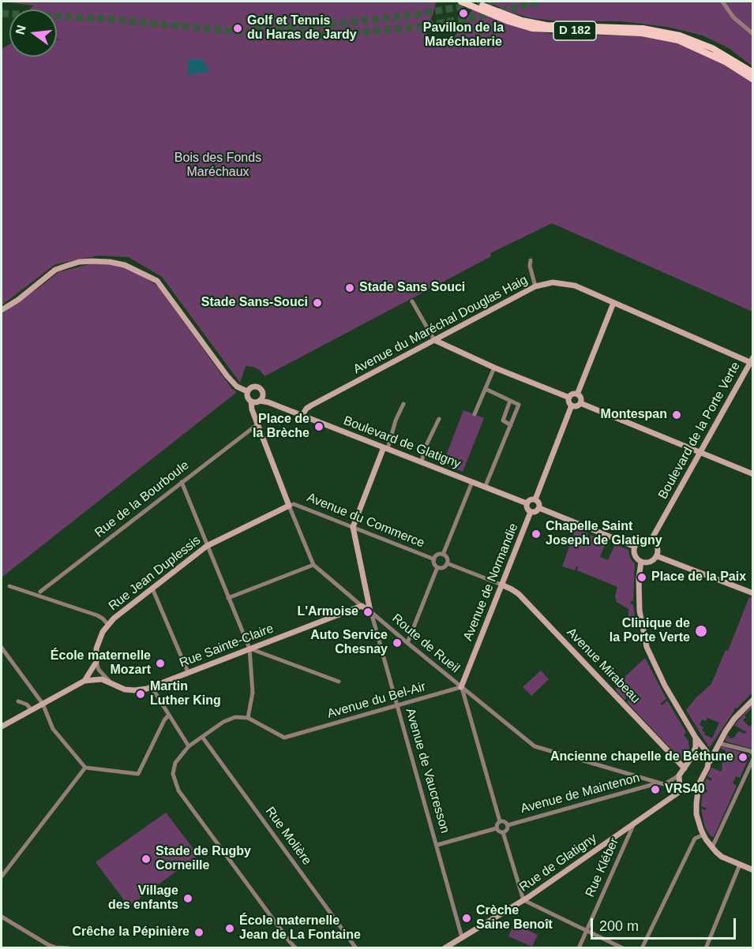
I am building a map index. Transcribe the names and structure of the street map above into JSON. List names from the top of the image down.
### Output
{
  "streets": {
    "main road": ["D 182"],
    "street": [
      "Avenue du Maréchal Douglas Haig",
      "Boulevard de la Porte Verte",
      "Boulevard de Glatigny",
      "Rue de la Bourboule",
      "Avenue du Commerce",
      "Rue Jean Duplessis",
      "Avenue de Normandie",
      "Route de Rueil",
      "Rue Sainte-Claire",
      "Avenue Mirabeau",
      "Avenue du Bel-Air",
      "Avenue de Vaucresson",
      "Avenue de Maintenon",
      "Rue Molière",
      "Rue de Glatigny",
      "Rue Kléber"
    ]
  },
  "crossings": [
    ["Avenue du Maréchal Douglas Haig", "Boulevard de la Porte Verte"],
    ["Avenue du Maréchal Douglas Haig", "Boulevard de Glatigny"],
    ["Boulevard de Glatigny", "Avenue de Normandie"],
    ["Boulevard de Glatigny", "Route de Rueil"],
    ["Rue de la Bourboule", "Route de Rueil"],
    ["Avenue du Commerce", "Rue Jean Duplessis"],
    ["Avenue du Commerce", "Route de Rueil"],
    ["Rue Jean Duplessis", "Route de Rueil"],
    ["Rue Jean Duplessis", "Rue Sainte-Claire"],
    ["Avenue de Normandie", "Route de Rueil"],
    ["Avenue de Normandie", "Avenue Mirabeau"],
    ["Avenue de Normandie", "Avenue du Bel-Air"],
    ["Route de Rueil", "Rue Sainte-Claire"],
    ["Route de Rueil", "Avenue du Bel-Air"],
    ["Route de Rueil", "Avenue de Vaucresson"],
    ["Route de Rueil", "Avenue de Maintenon"],
    ["Route de Rueil", "Rue de Glatigny"],
    ["Rue Sainte-Claire", "Avenue de Vaucresson"],
    ["Avenue du Bel-Air", "Avenue de Vaucresson"],
    ["Avenue de Vaucresson", "Rue de Glatigny"],
    ["Rue de Glatigny", "Rue Kléber"]
  ],
  "parks": ["Bois des Fonds Maréchaux"],
  "places": [
    "Pavillon de la Maréchalerie",
    "Golf et Tennis du Haras de Jardy",
    "Stade Sans Souci",
    "Stade Sans-Souci",
    "Montespan",
    "Place de la Brèche",
    "Chapelle Saint Joseph de Glatigny",
    "Place de la Paix",
    "L'Armoise",
    "Clinique de la Porte Verte",
    "Auto Service Chesnay",
    "École maternelle Mozart",
    "Martin Luther King",
    "Ancienne chapelle de Béthune",
    "VRS40",
    "Stade de Rugby Corneille",
    "Village des enfants",
    "Crèche Saine Benoît",
    "École maternelle Jean de La Fontaine",
    "Crêche la Pépinière"
  ],
  "scale_bar": "200 m",
  "north": "left"
}
